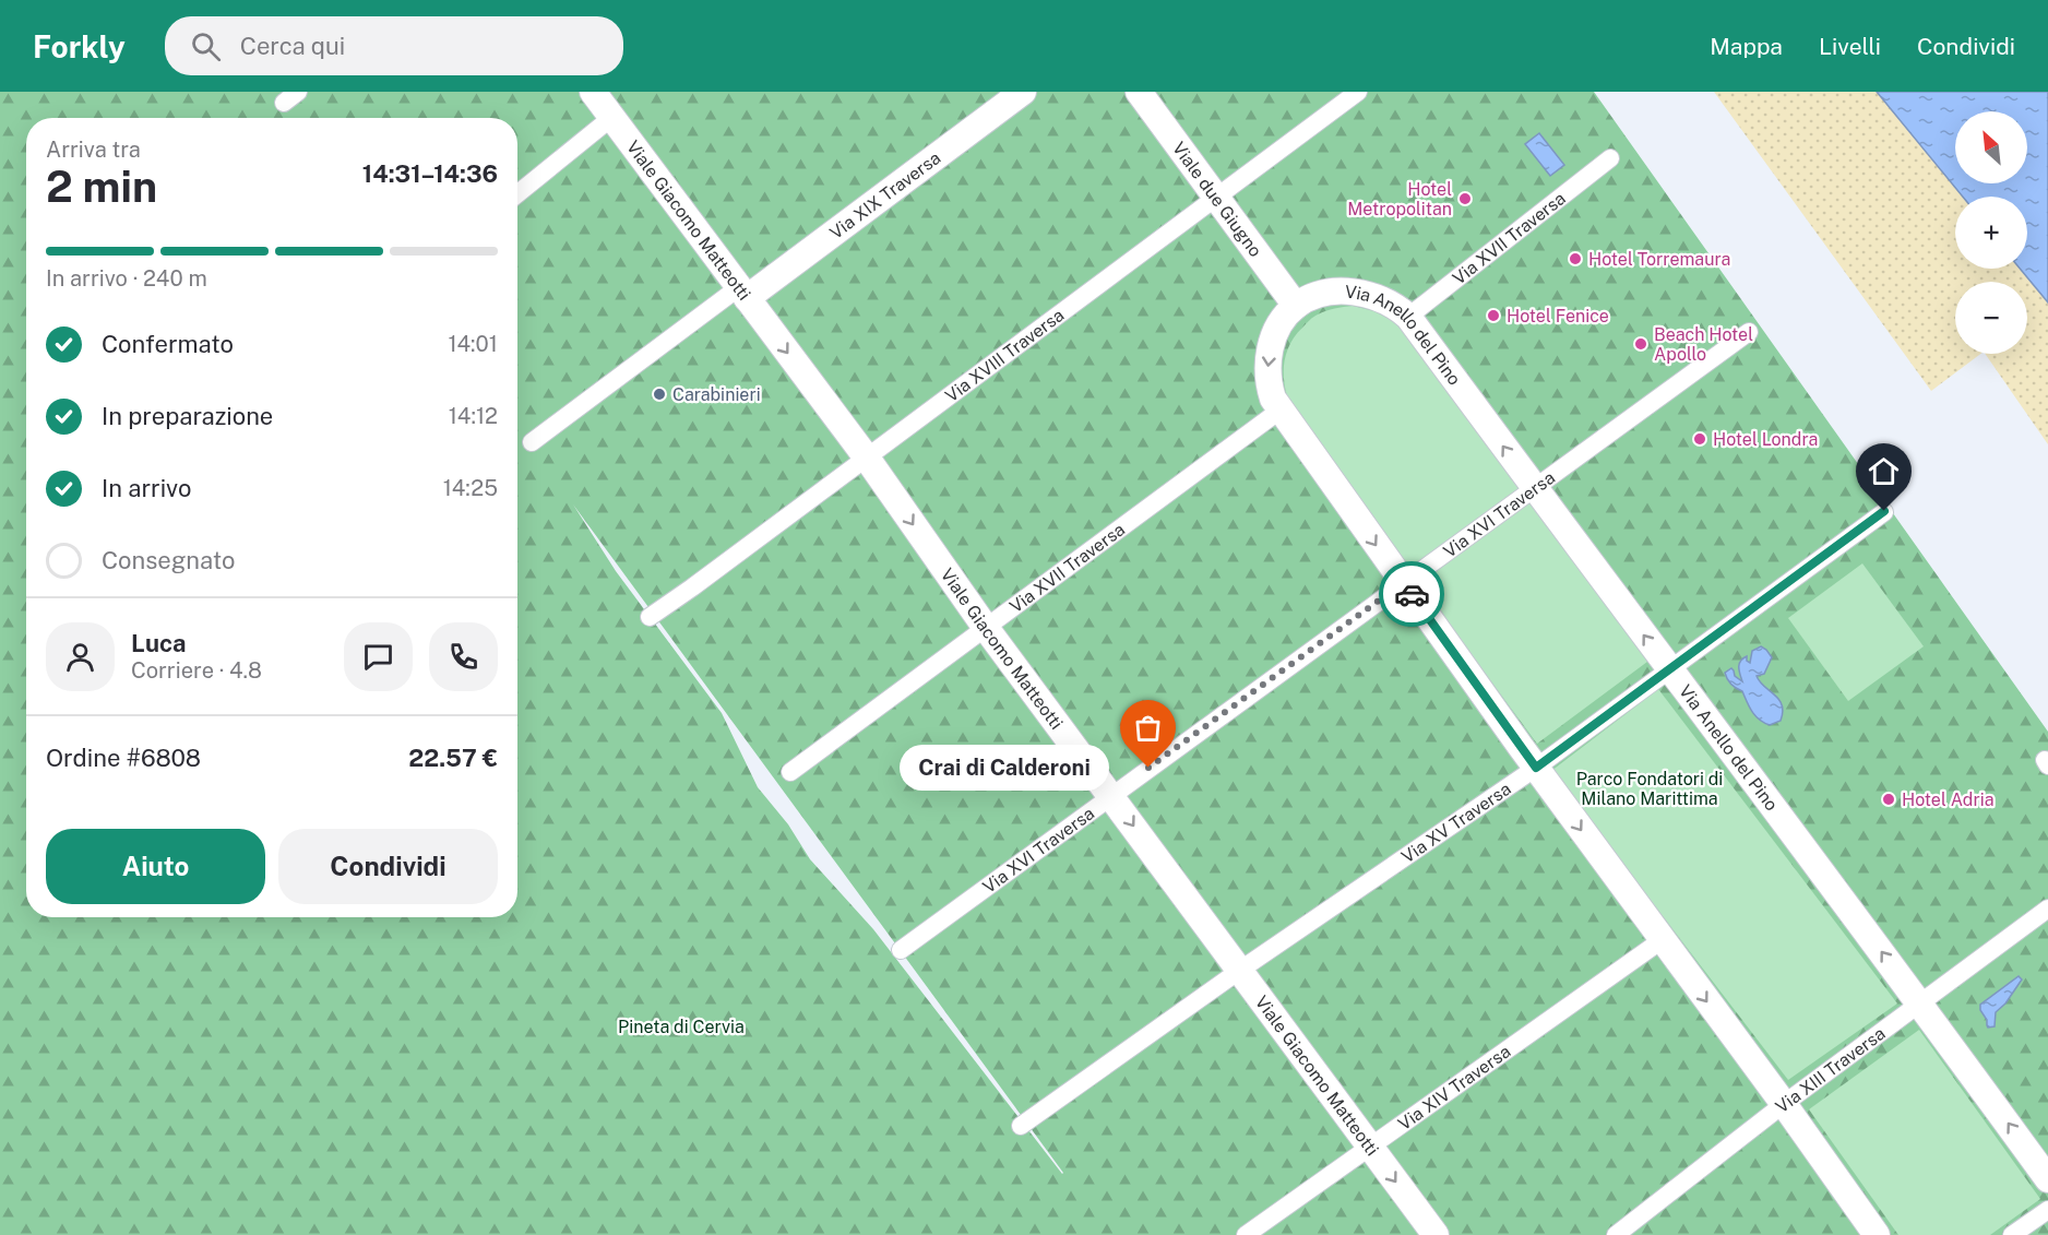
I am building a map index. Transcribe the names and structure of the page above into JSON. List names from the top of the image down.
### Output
{
  "streets": {
    "street": [
      "Via XIX Traversa",
      "Viale due Giugno",
      "Viale Giacomo Matteotti",
      "Via XVII Traversa",
      "Via Anello del Pino",
      "Via XVIII Traversa",
      "Via XVI Traversa",
      "Via XV Traversa",
      "Via XIII Traversa",
      "Via XIV Traversa"
    ]
  },
  "crossings": [
    ["Via XIX Traversa", "Viale Giacomo Matteotti"],
    ["Viale due Giugno", "Via Anello del Pino"],
    ["Viale due Giugno", "Via XVIII Traversa"],
    ["Viale Giacomo Matteotti", "Via XVII Traversa"],
    ["Viale Giacomo Matteotti", "Via XVIII Traversa"],
    ["Viale Giacomo Matteotti", "Via XVI Traversa"],
    ["Viale Giacomo Matteotti", "Via XV Traversa"],
    ["Viale Giacomo Matteotti", "Via XIV Traversa"],
    ["Via XVII Traversa", "Via Anello del Pino"],
    ["Via Anello del Pino", "Via XVI Traversa"],
    ["Via Anello del Pino", "Via XV Traversa"],
    ["Via Anello del Pino", "Via XIII Traversa"]
  ],
  "one_way": ["Viale Giacomo Matteotti"],
  "parks": ["Parco Fondatori di Milano Marittima", "Pineta di Cervia"],
  "places": [
    "Hotel Metropolitan",
    "Hotel Torremaura",
    "Hotel Fenice",
    "Beach Hotel Apollo",
    "Carabinieri",
    "Hotel Londra",
    "Crai di Calderoni",
    "Hotel Adria"
  ],
  "north": "top left",
  "page": {
    "header": "Forkly",
    "search": "Cerca qui",
    "nav": ["Mappa", "Livelli", "Condividi"],
    "map_buttons": ["+", "−"],
    "heading": ["2 min", "Arriva tra", "14:31–14:36"],
    "panel": [
      "Luca",
      "Corriere · 4.8",
      "Ordine #6808",
      "22.57 €"
    ],
    "bar": "In arrivo · 240 m",
    "list": [
      ["Confermato", "14:01"],
      ["In preparazione", "14:12"],
      ["In arrivo", "14:25"],
      "Consegnato"
    ],
    "bubble": "Crai di Calderoni",
    "buttons": ["Aiuto", "Condividi"]
  }
}
